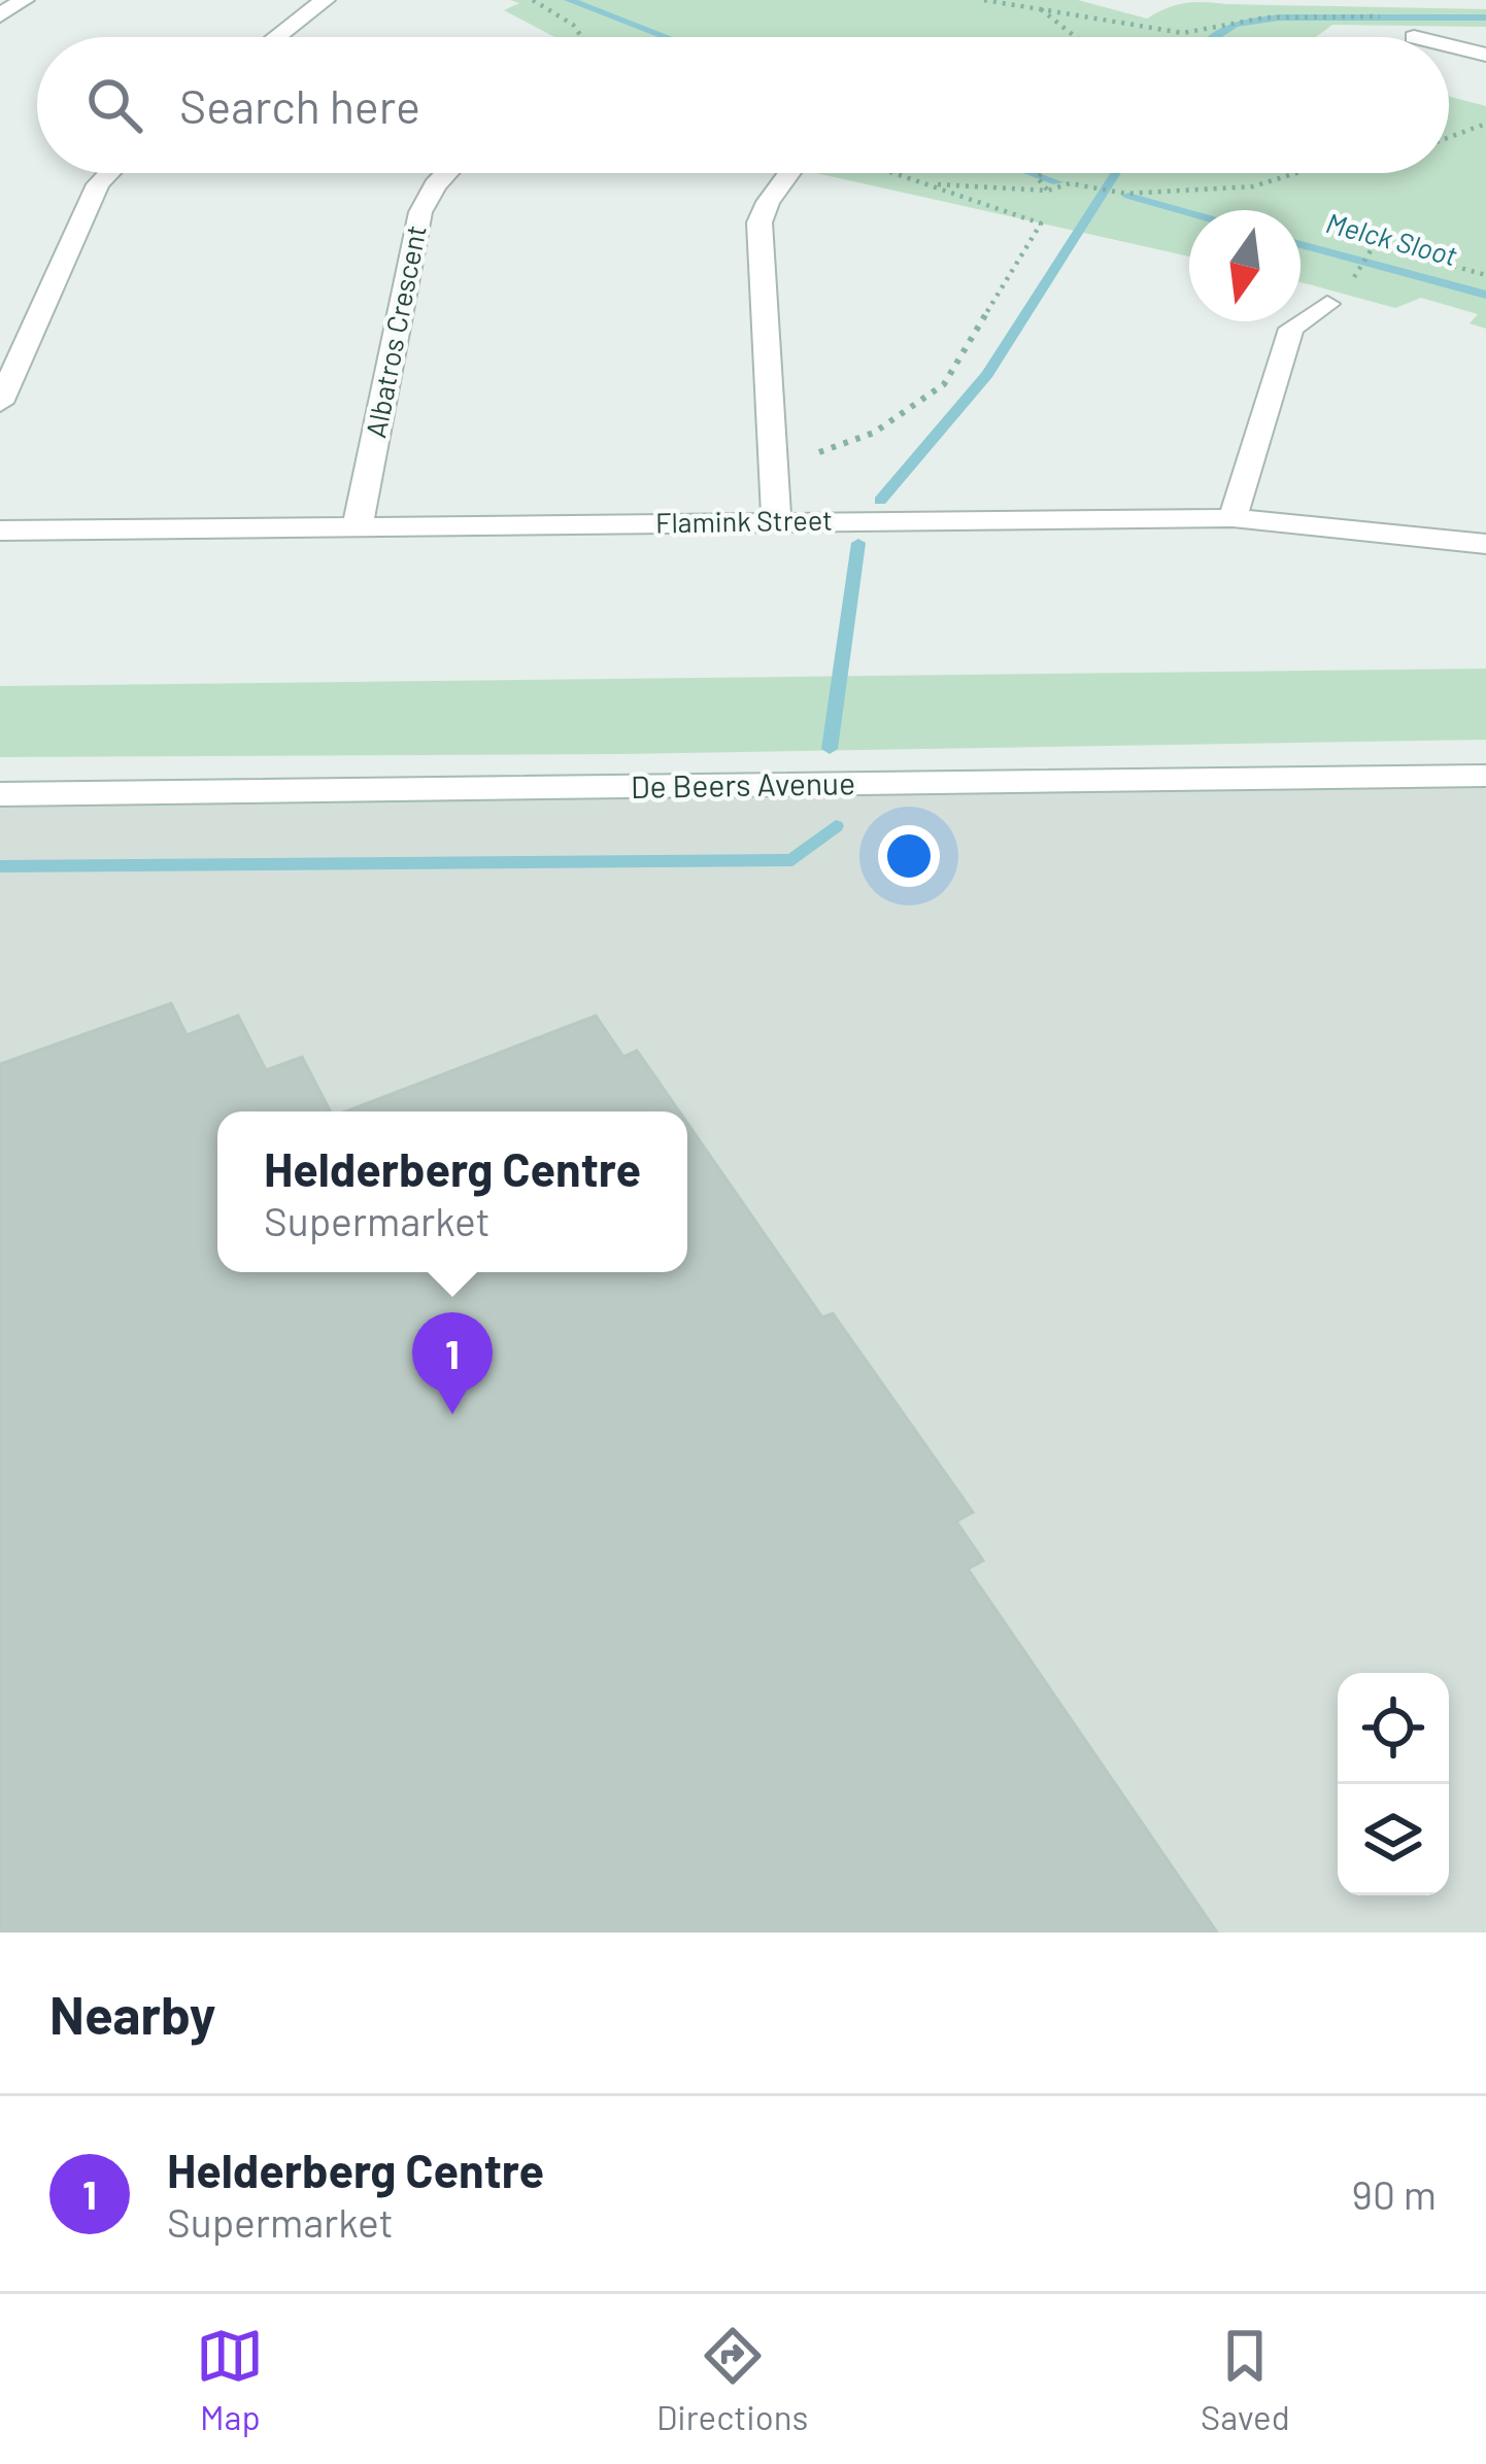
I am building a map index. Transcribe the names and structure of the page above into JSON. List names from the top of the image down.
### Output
{
  "streets": {
    "street": ["Albatros Crescent", "Flamink Street", "De Beers Avenue"]
  },
  "crossings": [
    ["Albatros Crescent", "Flamink Street"]
  ],
  "water": ["Melck Sloot"],
  "north": "bottom",
  "page": {
    "search": "Search here",
    "popup": ["Helderberg Centre", "Supermarket"],
    "pins": "1",
    "heading": "Nearby",
    "list": [
      {
        "mark": "1",
        "name": "Helderberg Centre",
        "note": "Supermarket",
        "value": "90 m"
      }
    ],
    "nav": ["Map", "Directions", "Saved"]
  }
}
